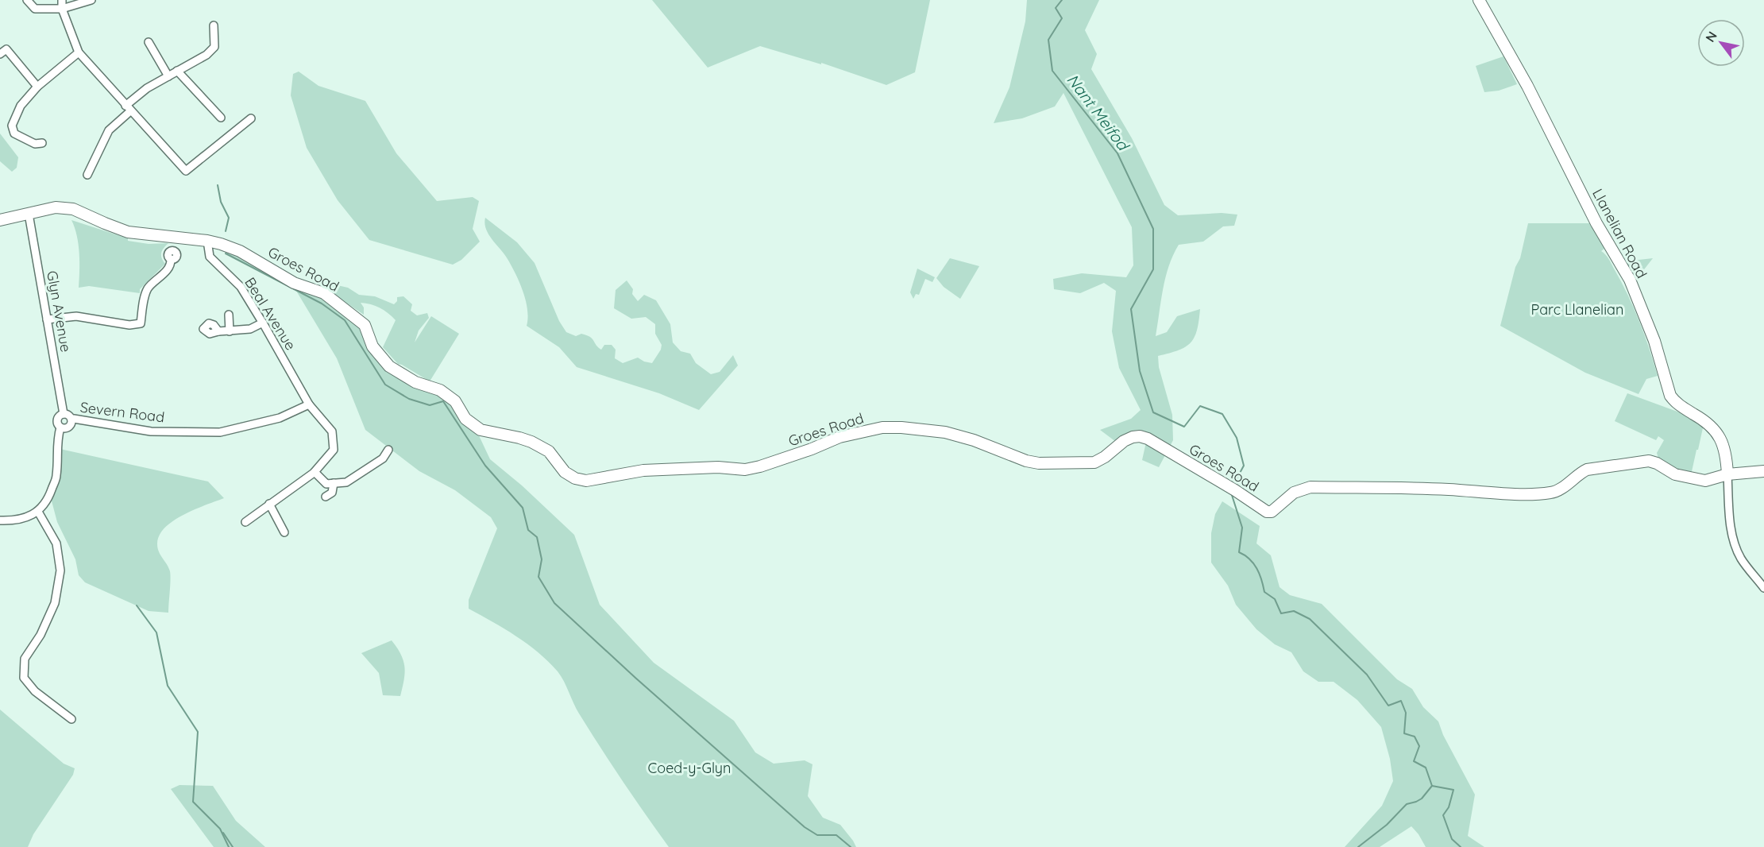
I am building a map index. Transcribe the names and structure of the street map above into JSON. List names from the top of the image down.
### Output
{
  "streets": {
    "street": [
      "Llanelian Road",
      "Groes Road",
      "Glyn Avenue",
      "Beal Avenue",
      "Severn Road"
    ]
  },
  "crossings": [
    ["Llanelian Road", "Groes Road"],
    ["Groes Road", "Glyn Avenue"],
    ["Groes Road", "Beal Avenue"],
    ["Glyn Avenue", "Severn Road"],
    ["Beal Avenue", "Severn Road"]
  ],
  "water": ["Nant Meifod"],
  "parks": ["Parc Llanelian", "Coed-y-Glyn"],
  "north": "top left"
}
